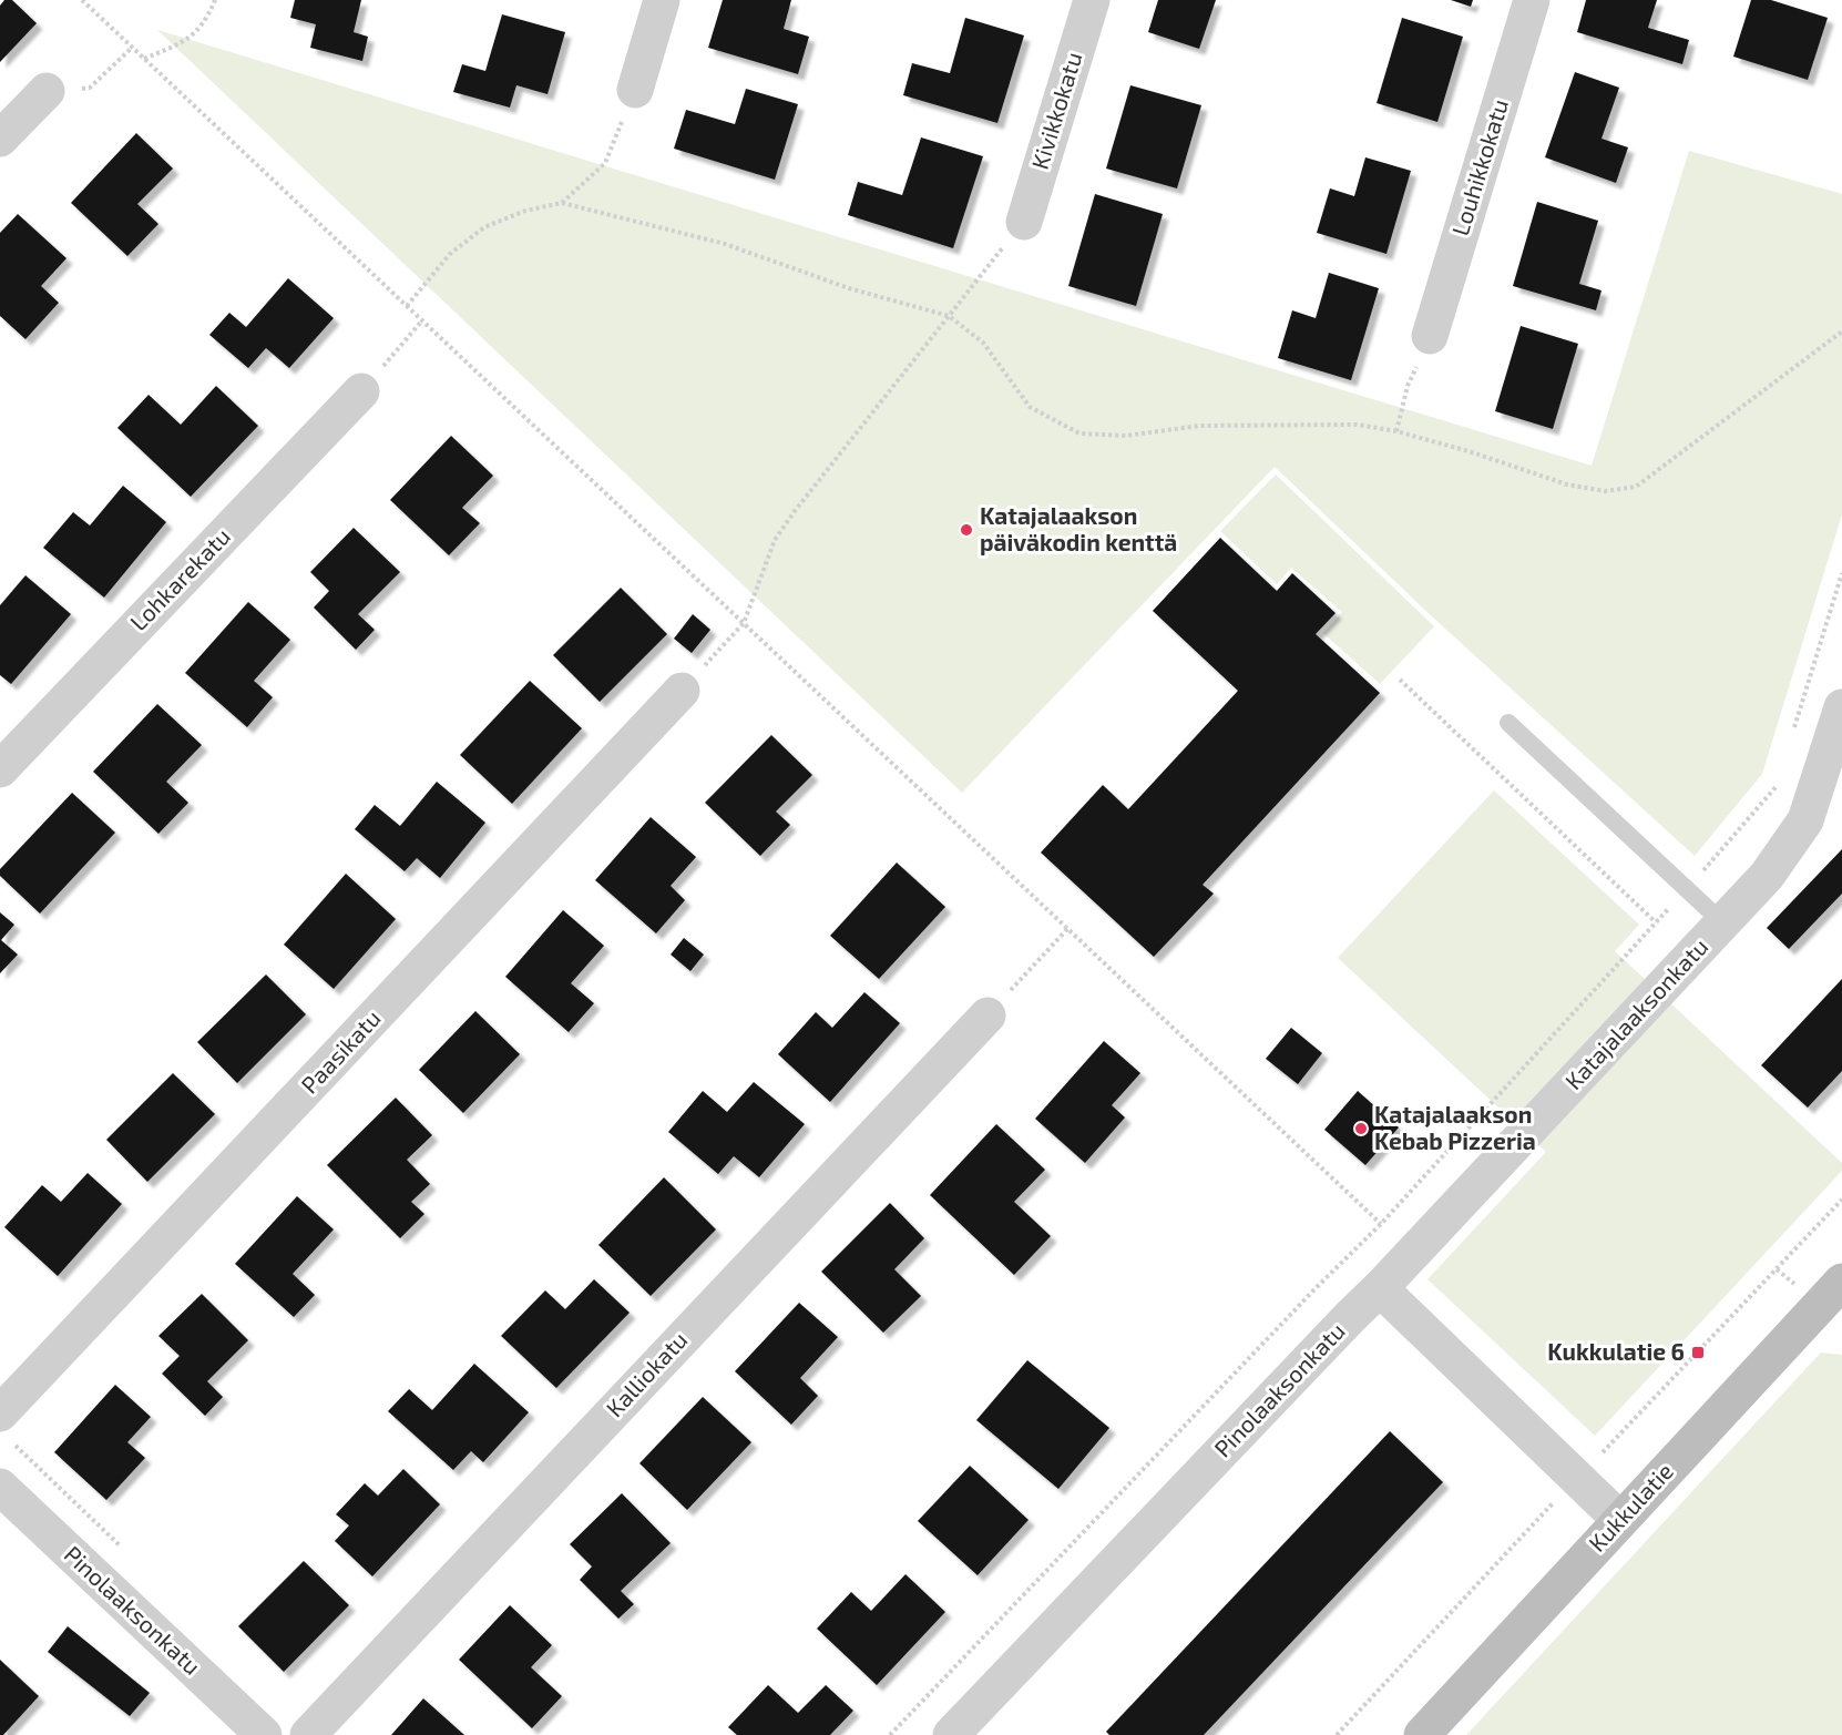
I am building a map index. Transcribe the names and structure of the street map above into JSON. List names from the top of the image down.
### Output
{
  "streets": {
    "street": [
      "Kivikkokatu",
      "Louhikkokatu",
      "Lohkarekatu",
      "Katajalaaksonkatu",
      "Paasikatu",
      "Kalliokatu",
      "Pinolaaksonkatu",
      "Kukkulatie"
    ]
  },
  "crossings": [
    ["Katajalaaksonkatu", "Pinolaaksonkatu"]
  ],
  "places": {
    "other": ["Katajalaakson päiväkodin kenttä", "Katajalaakson Kebab Pizzeria"],
    "transit": ["Kukkulatie 6"]
  }
}
